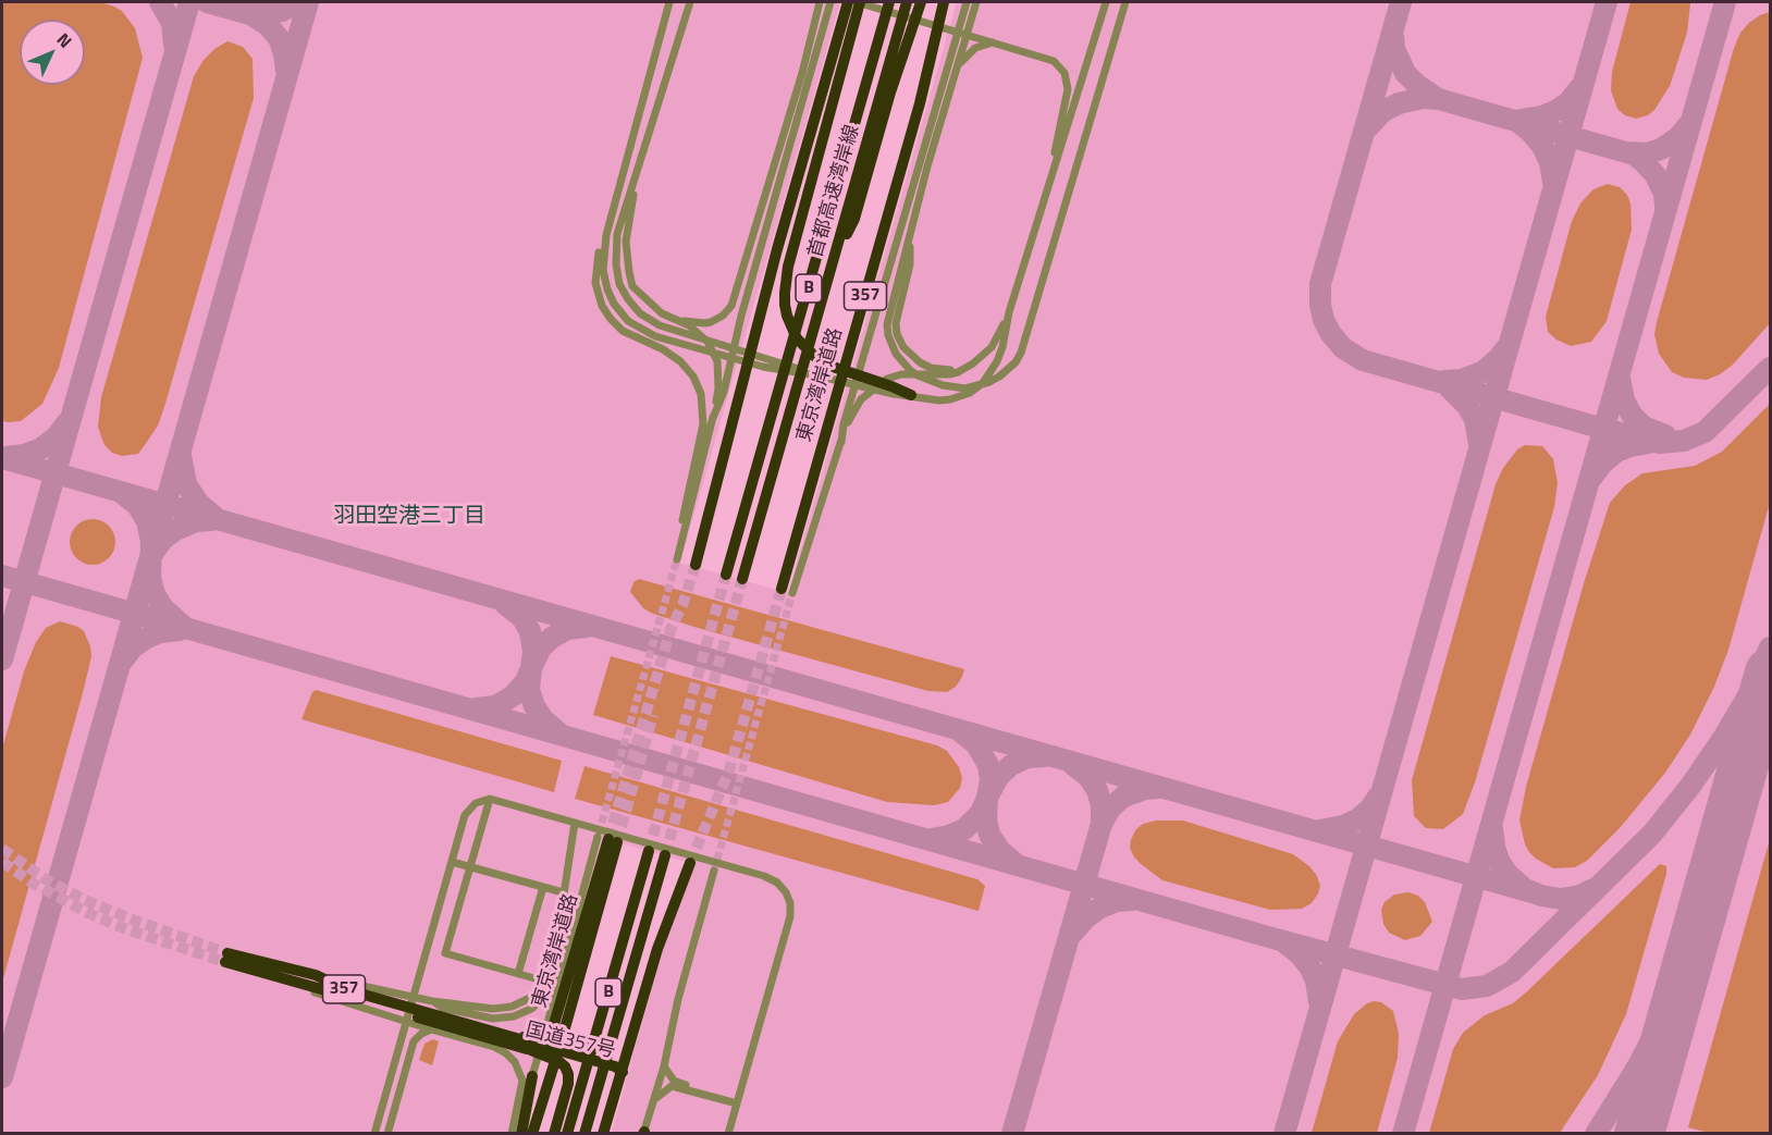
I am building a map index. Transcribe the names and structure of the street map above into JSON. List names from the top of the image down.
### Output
{
  "streets": {
    "highway": [
      "首都高速湾岸線",
      "B",
      "357",
      "東京湾岸道路",
      "国道357号"
    ]
  },
  "crossings": [
    ["東京湾岸道路", "国道357号"]
  ],
  "districts": ["羽田空港三丁目"],
  "north": "top right"
}
